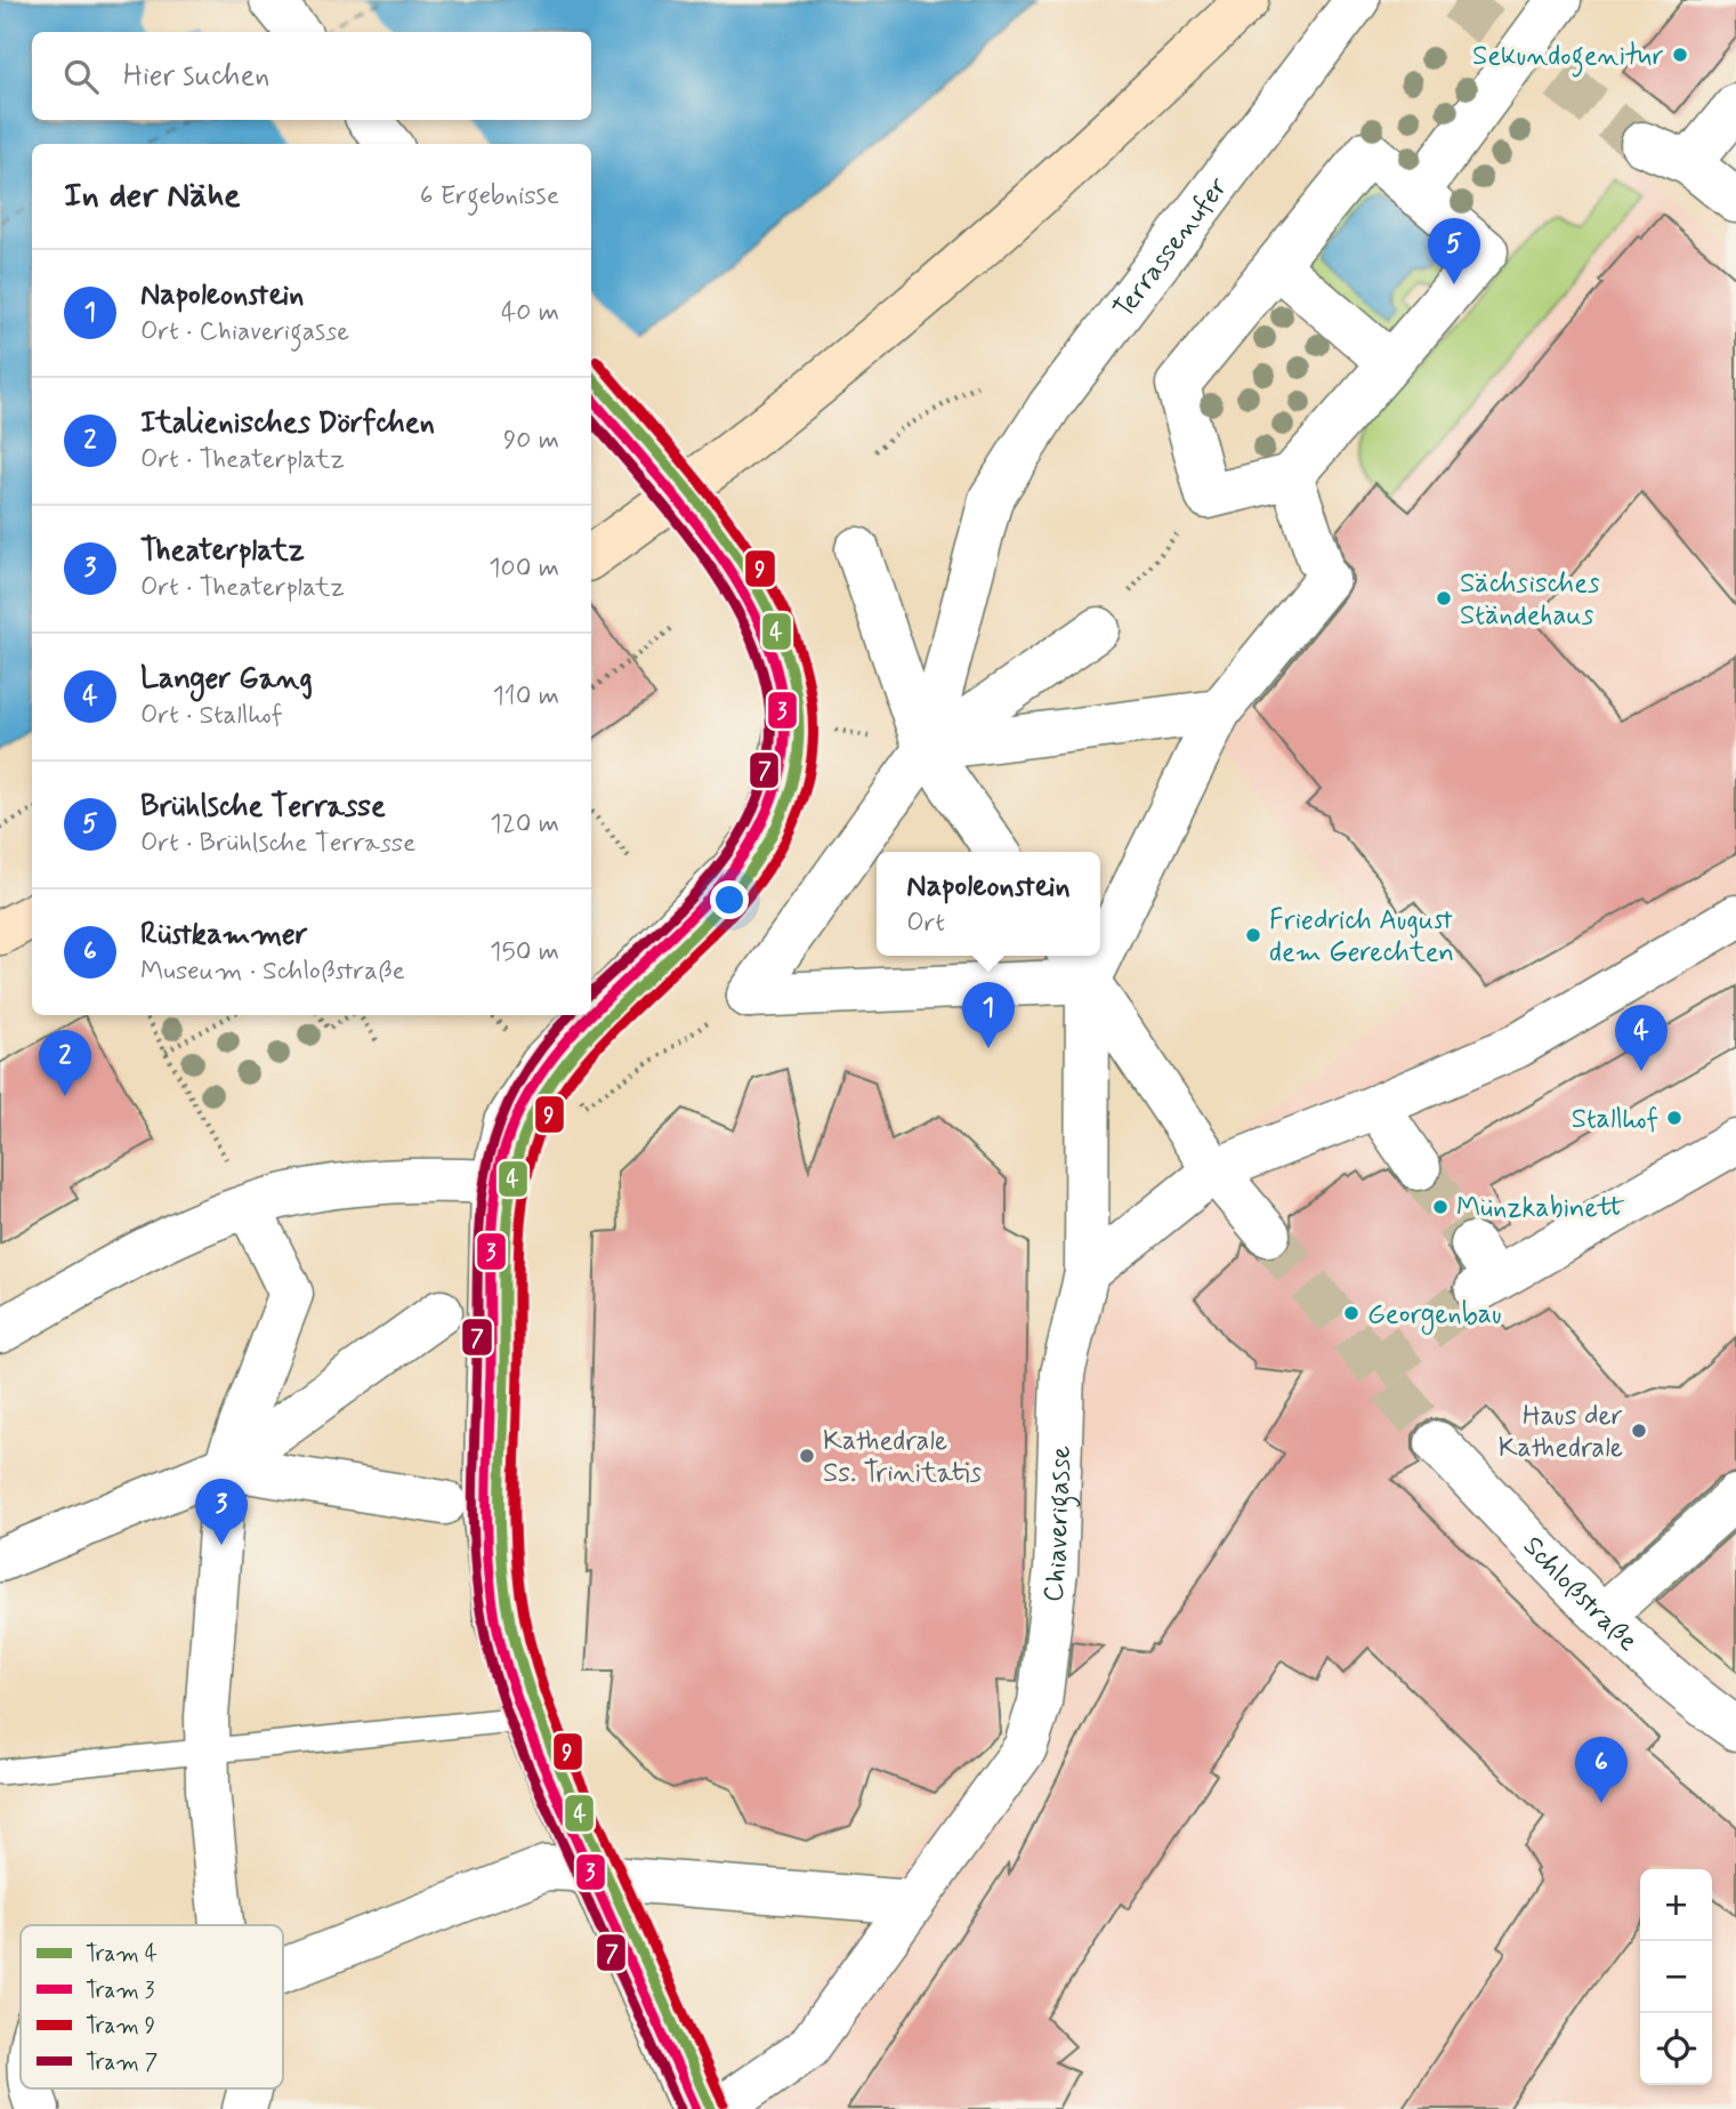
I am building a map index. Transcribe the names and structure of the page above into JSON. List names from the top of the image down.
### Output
{
  "streets": {
    "street": ["Terrassenufer", "Chiaverigasse", "Schloßstraße"]
  },
  "places": [
    "Sekundogenitur",
    "Sächsisches Ständehaus",
    "Friedrich August dem Gerechten",
    "Stallhof",
    "Münzkabinett",
    "Georgenbau",
    "Haus der Kathedrale",
    "Kathedrale Ss. Trinitatis"
  ],
  "lines": [
    "tram line 9",
    "tram line 4",
    "tram line 3",
    "tram line 7"
  ],
  "legend": [
    "Tram 4",
    "Tram 3",
    "Tram 9",
    "Tram 7"
  ],
  "page": {
    "search": "Hier suchen",
    "heading": ["In der Nähe", "6 Ergebnisse"],
    "pins": [
      "5",
      "1",
      "4",
      "2",
      "3",
      "6"
    ],
    "list": [
      {
        "mark": "1",
        "name": "Napoleonstein",
        "note": "Ort · Chiaverigasse",
        "value": "40 m"
      },
      {
        "mark": "2",
        "name": "Italienisches Dörfchen",
        "note": "Ort · Theaterplatz",
        "value": "90 m"
      },
      {
        "mark": "3",
        "name": "Theaterplatz",
        "note": "Ort · Theaterplatz",
        "value": "100 m"
      },
      {
        "mark": "4",
        "name": "Langer Gang",
        "note": "Ort · Stallhof",
        "value": "110 m"
      },
      {
        "mark": "5",
        "name": "Brühlsche Terrasse",
        "note": "Ort · Brühlsche Terrasse",
        "value": "120 m"
      },
      {
        "mark": "6",
        "name": "Rüstkammer",
        "note": "Museum · Schloßstraße",
        "value": "150 m"
      }
    ],
    "popup": ["Napoleonstein", "Ort"],
    "map_buttons": ["+", "−"]
  }
}
